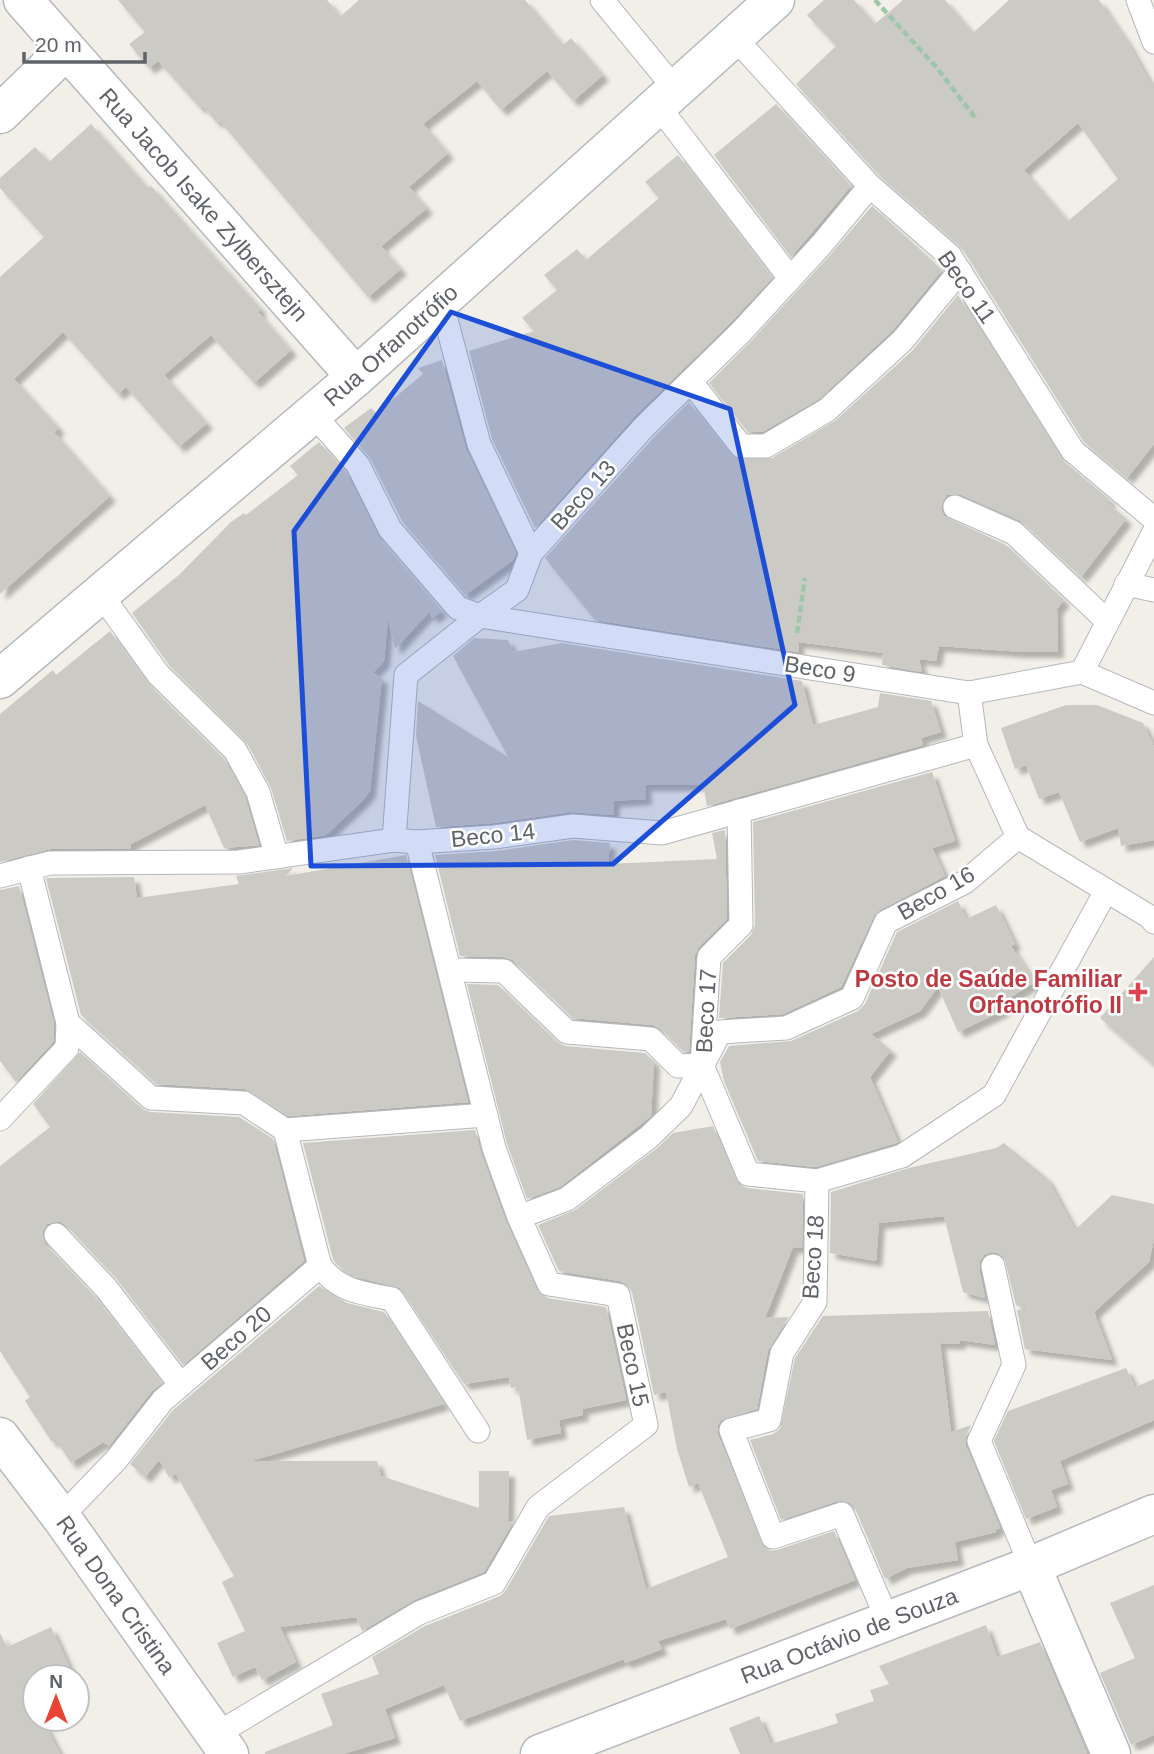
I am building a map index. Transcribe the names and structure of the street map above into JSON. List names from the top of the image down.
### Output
{
  "streets": {
    "street": [
      "Rua Jacob Isake Zylbersztejn",
      "Rua Orfanotrófio",
      "Rua Dona Cristina",
      "Rua Octávio de Souza"
    ],
    "lane": [
      "Beco 11",
      "Beco 13",
      "Beco 9",
      "Beco 14",
      "Beco 16",
      "Beco 17",
      "Beco 18",
      "Beco 20",
      "Beco 15"
    ]
  },
  "crossings": [
    ["Rua Jacob Isake Zylbersztejn", "Rua Orfanotrófio"],
    ["Beco 11", "Rua Orfanotrófio"],
    ["Beco 11", "Beco 13"],
    ["Beco 13", "Beco 9"],
    ["Beco 13", "Beco 14"],
    ["Beco 14", "Beco 17"],
    ["Beco 14", "Beco 15"],
    ["Beco 16", "Beco 17"],
    ["Beco 16", "Beco 18"],
    ["Beco 17", "Beco 18"],
    ["Beco 17", "Beco 15"],
    ["Beco 18", "Rua Octávio de Souza"],
    ["Beco 20", "Rua Dona Cristina"],
    ["Beco 15", "Rua Dona Cristina"]
  ],
  "places": {
    "health": ["Posto de Saúde Familiar Orfanotrófio II"]
  },
  "scale_bar": "20 m",
  "north": "top"
}
